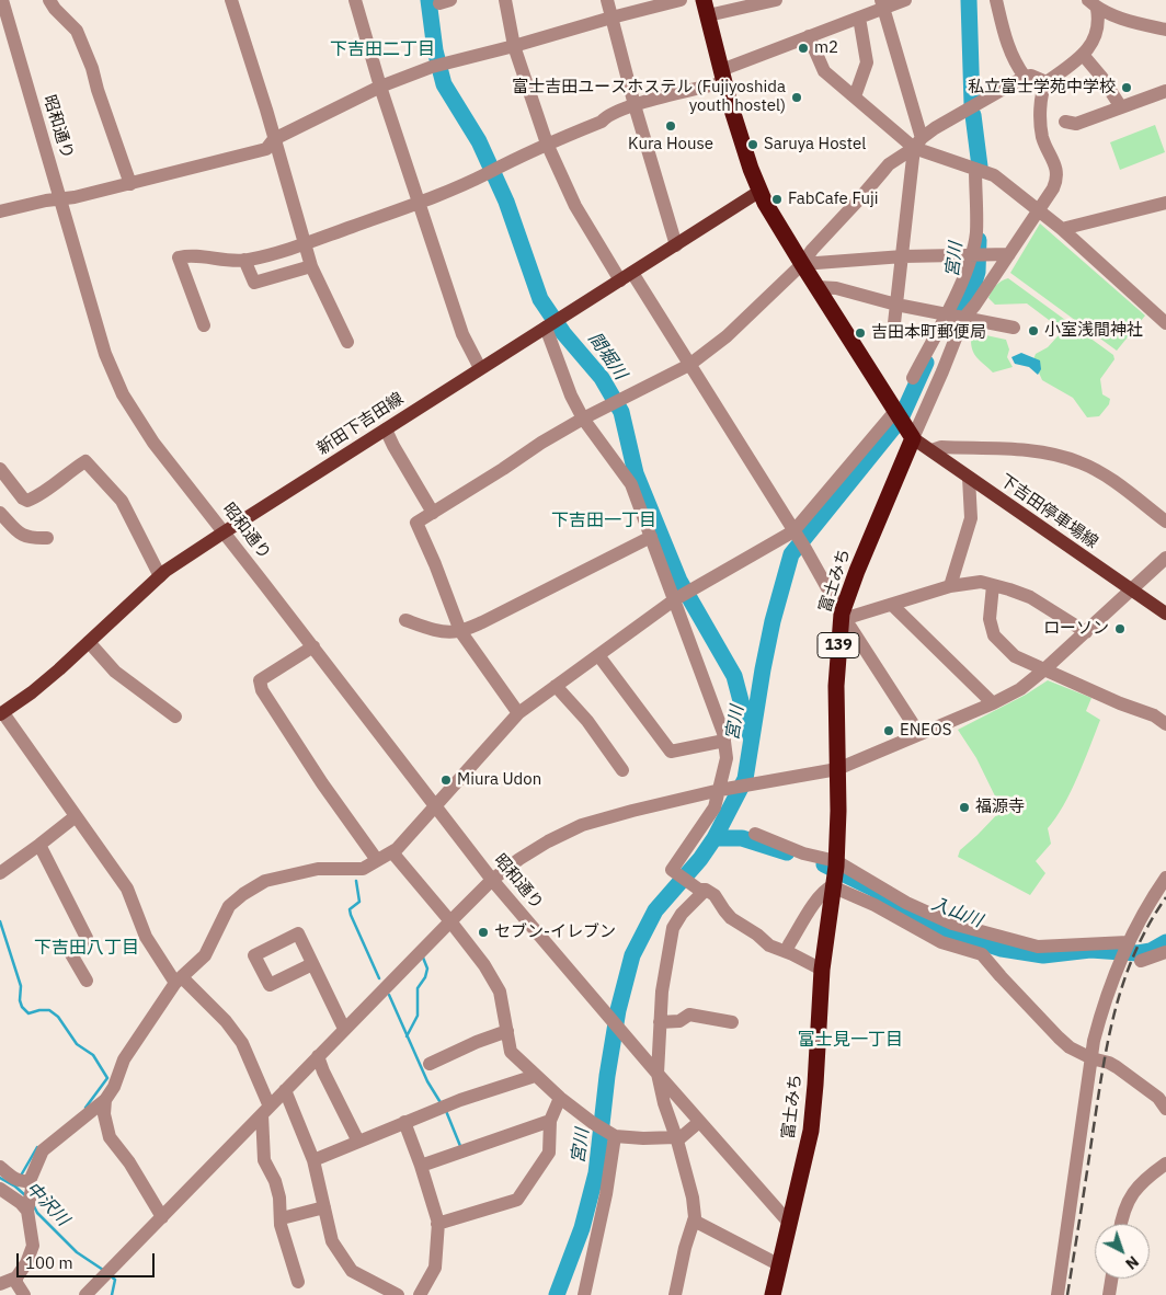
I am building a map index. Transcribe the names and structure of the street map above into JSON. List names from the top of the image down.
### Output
{
  "streets": {
    "highway": ["富士みち", "139"],
    "main road": ["新田下吉田線", "下吉田停車場線"],
    "street": ["昭和通り"]
  },
  "crossings": [
    ["昭和通り", "新田下吉田線"],
    ["下吉田停車場線", "富士みち"]
  ],
  "districts": [
    "下吉田二丁目",
    "下吉田一丁目",
    "下吉田八丁目",
    "富士見一丁目"
  ],
  "water": [
    "宮川",
    "間堀川",
    "入山川",
    "中沢川"
  ],
  "places": [
    "m2",
    "私立富士学苑中学校",
    "富士吉田ユースホステル (Fujiyoshida youth hostel)",
    "Kura House",
    "Saruya Hostel",
    "FabCafe Fuji",
    "小室浅間神社",
    "吉田本町郵便局",
    "ローソン",
    "ENEOS",
    "Miura Udon",
    "福源寺",
    "セブン-イレブン"
  ],
  "scale_bar": "100 m",
  "north": "bottom right"
}
